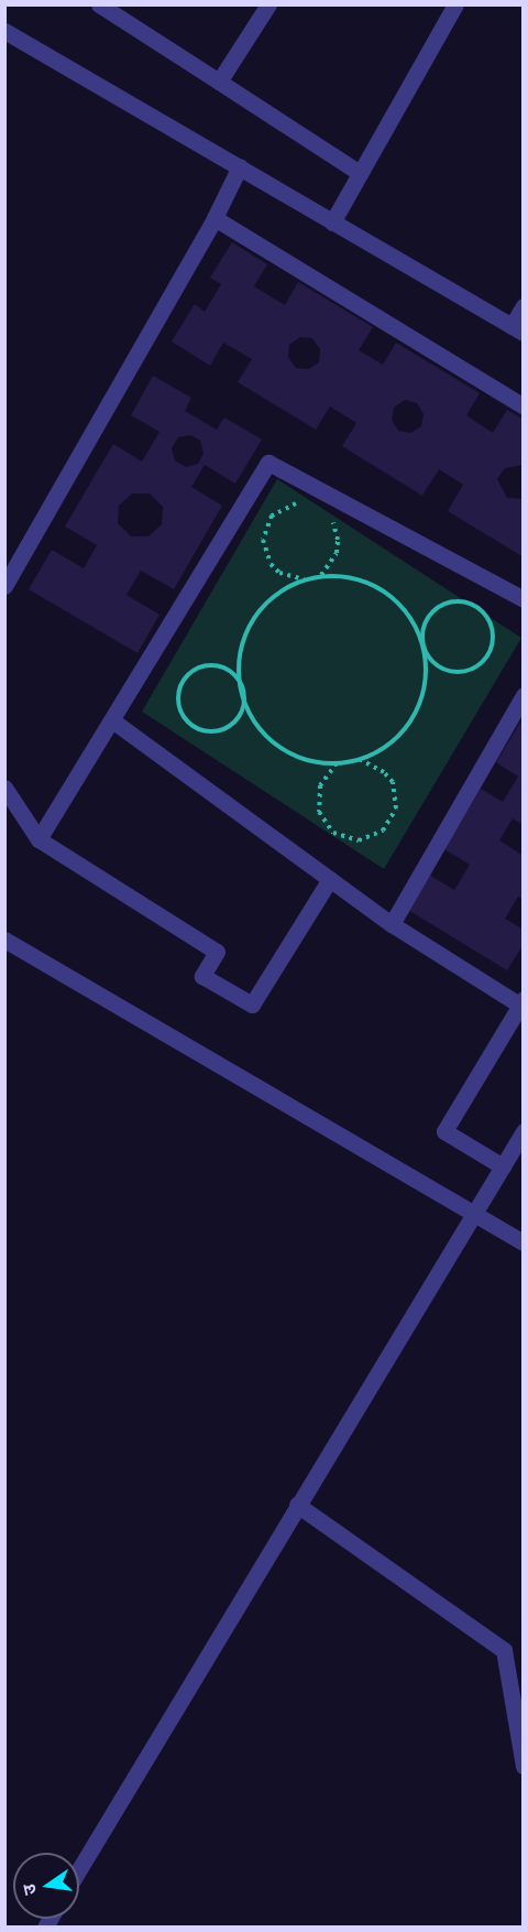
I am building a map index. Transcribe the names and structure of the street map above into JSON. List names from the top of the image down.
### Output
{
  "north": "left"
}
